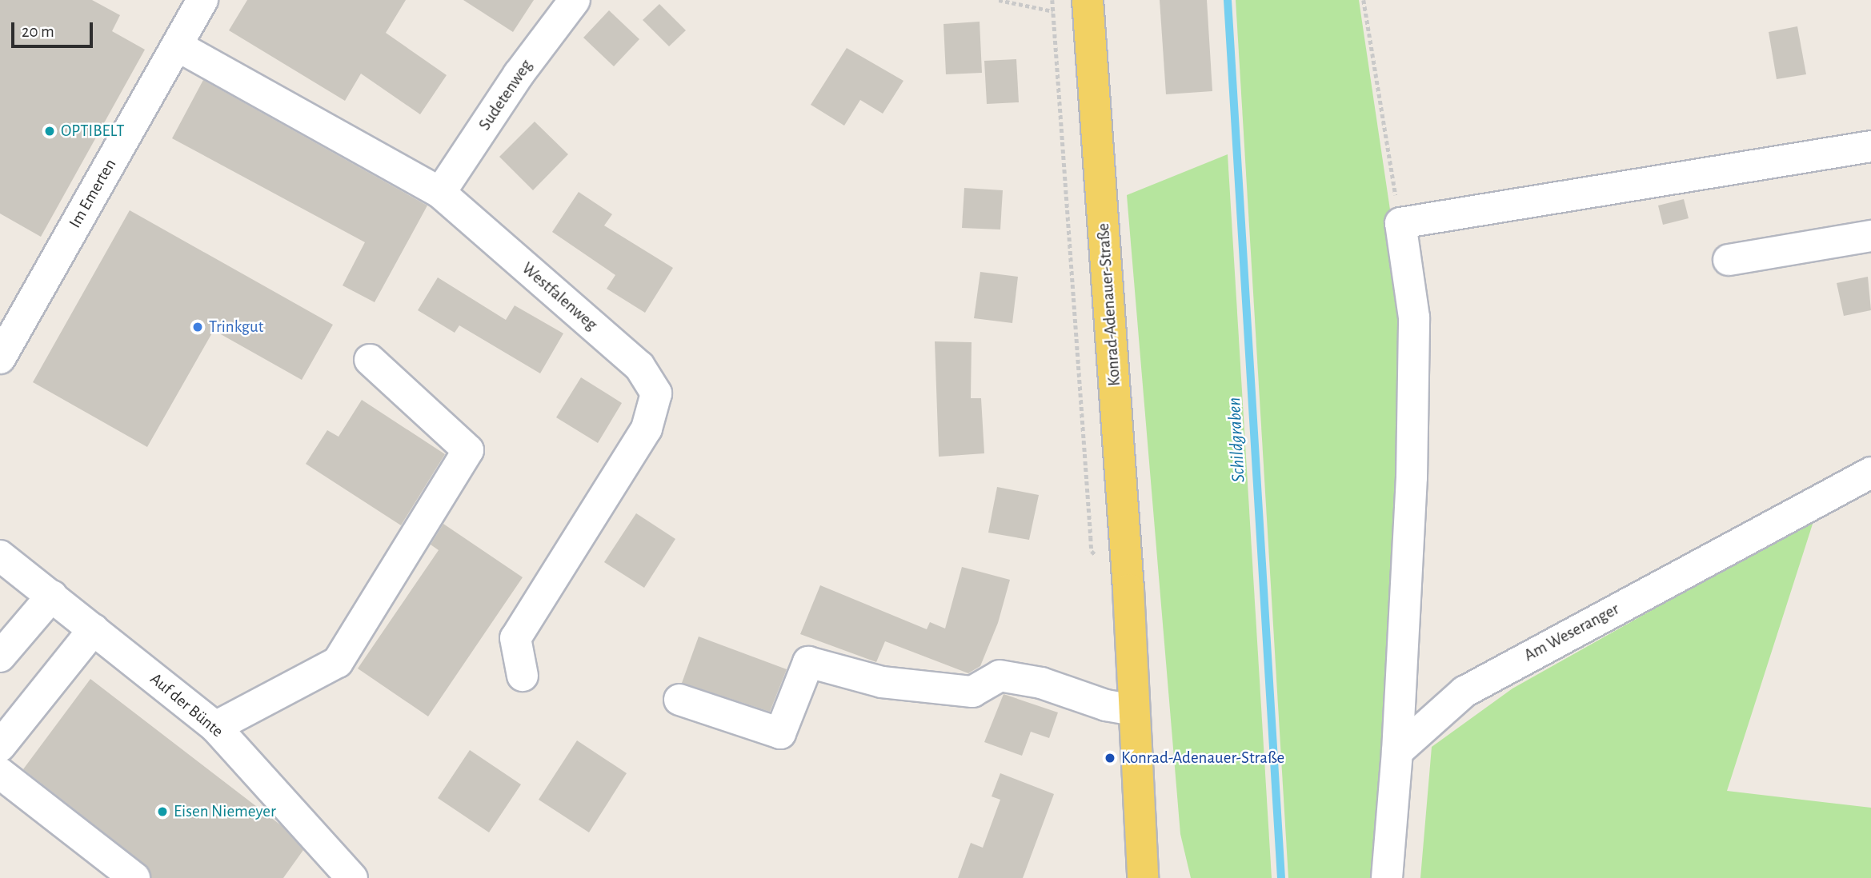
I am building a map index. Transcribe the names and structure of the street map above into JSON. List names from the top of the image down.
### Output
{
  "streets": {
    "main road": ["Konrad-Adenauer-Straße"],
    "street": [
      "Sudetenweg",
      "Im Emerten",
      "Westfalenweg",
      "Am Weseranger",
      "Auf der Bünte"
    ]
  },
  "crossings": [
    ["Sudetenweg", "Westfalenweg"],
    ["Im Emerten", "Westfalenweg"]
  ],
  "water": ["Schildgraben"],
  "places": [
    "OPTIBELT",
    "Trinkgut",
    "Konrad-Adenauer-Straße",
    "Eisen Niemeyer"
  ],
  "scale_bar": "20 m"
}
